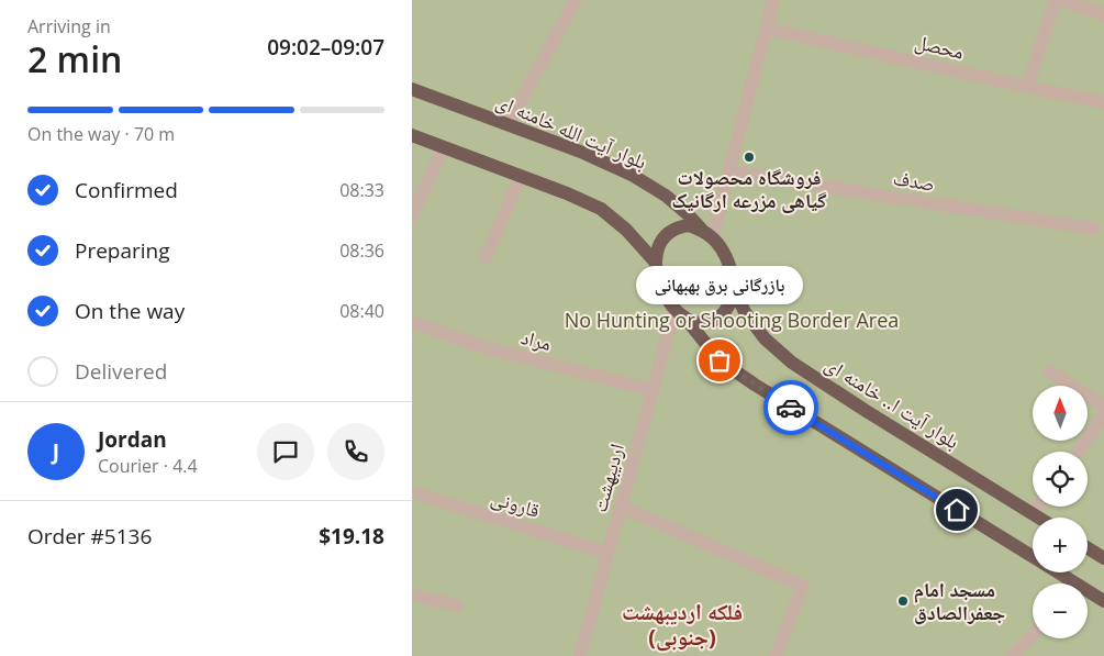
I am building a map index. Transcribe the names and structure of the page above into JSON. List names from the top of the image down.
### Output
{
  "streets": {
    "main road": ["بلوار آیت الله خامنه ای", "بلوار آیت ا.. خامنه ای"],
    "street": [
      "محصل",
      "صدف",
      "مراد",
      "اردیبهشت",
      "قارونی"
    ]
  },
  "crossings": [
    ["بلوار آیت الله خامنه ای", "بلوار آیت ا.. خامنه ای"],
    ["بلوار آیت الله خامنه ای", "اردیبهشت"],
    ["مراد", "اردیبهشت"],
    ["بلوار آیت ا.. خامنه ای", "اردیبهشت"],
    ["اردیبهشت", "قارونی"]
  ],
  "districts": ["فلکه اردیبهشت (جنوبی)"],
  "parks": ["No Hunting or Shooting Border Area"],
  "places": ["فروشگاه محصولات گیاهی مزرعه ارگانیک", "بازرگانی برق بهبهانی", "مسجد امام جعفرالصادق"],
  "north": "top",
  "page": {
    "heading": ["2 min", "Arriving in", "09:02–09:07"],
    "panel": [
      "Jordan",
      "Courier · 4.4",
      "Order #5136",
      "$19.18"
    ],
    "bar": "On the way · 70 m",
    "list": [
      ["Confirmed", "08:33"],
      ["Preparing", "08:36"],
      ["On the way", "08:40"],
      "Delivered"
    ],
    "bubble": "بازرگانی برق بهبهانی",
    "map_buttons": ["+", "−"],
    "round": "J"
  }
}
